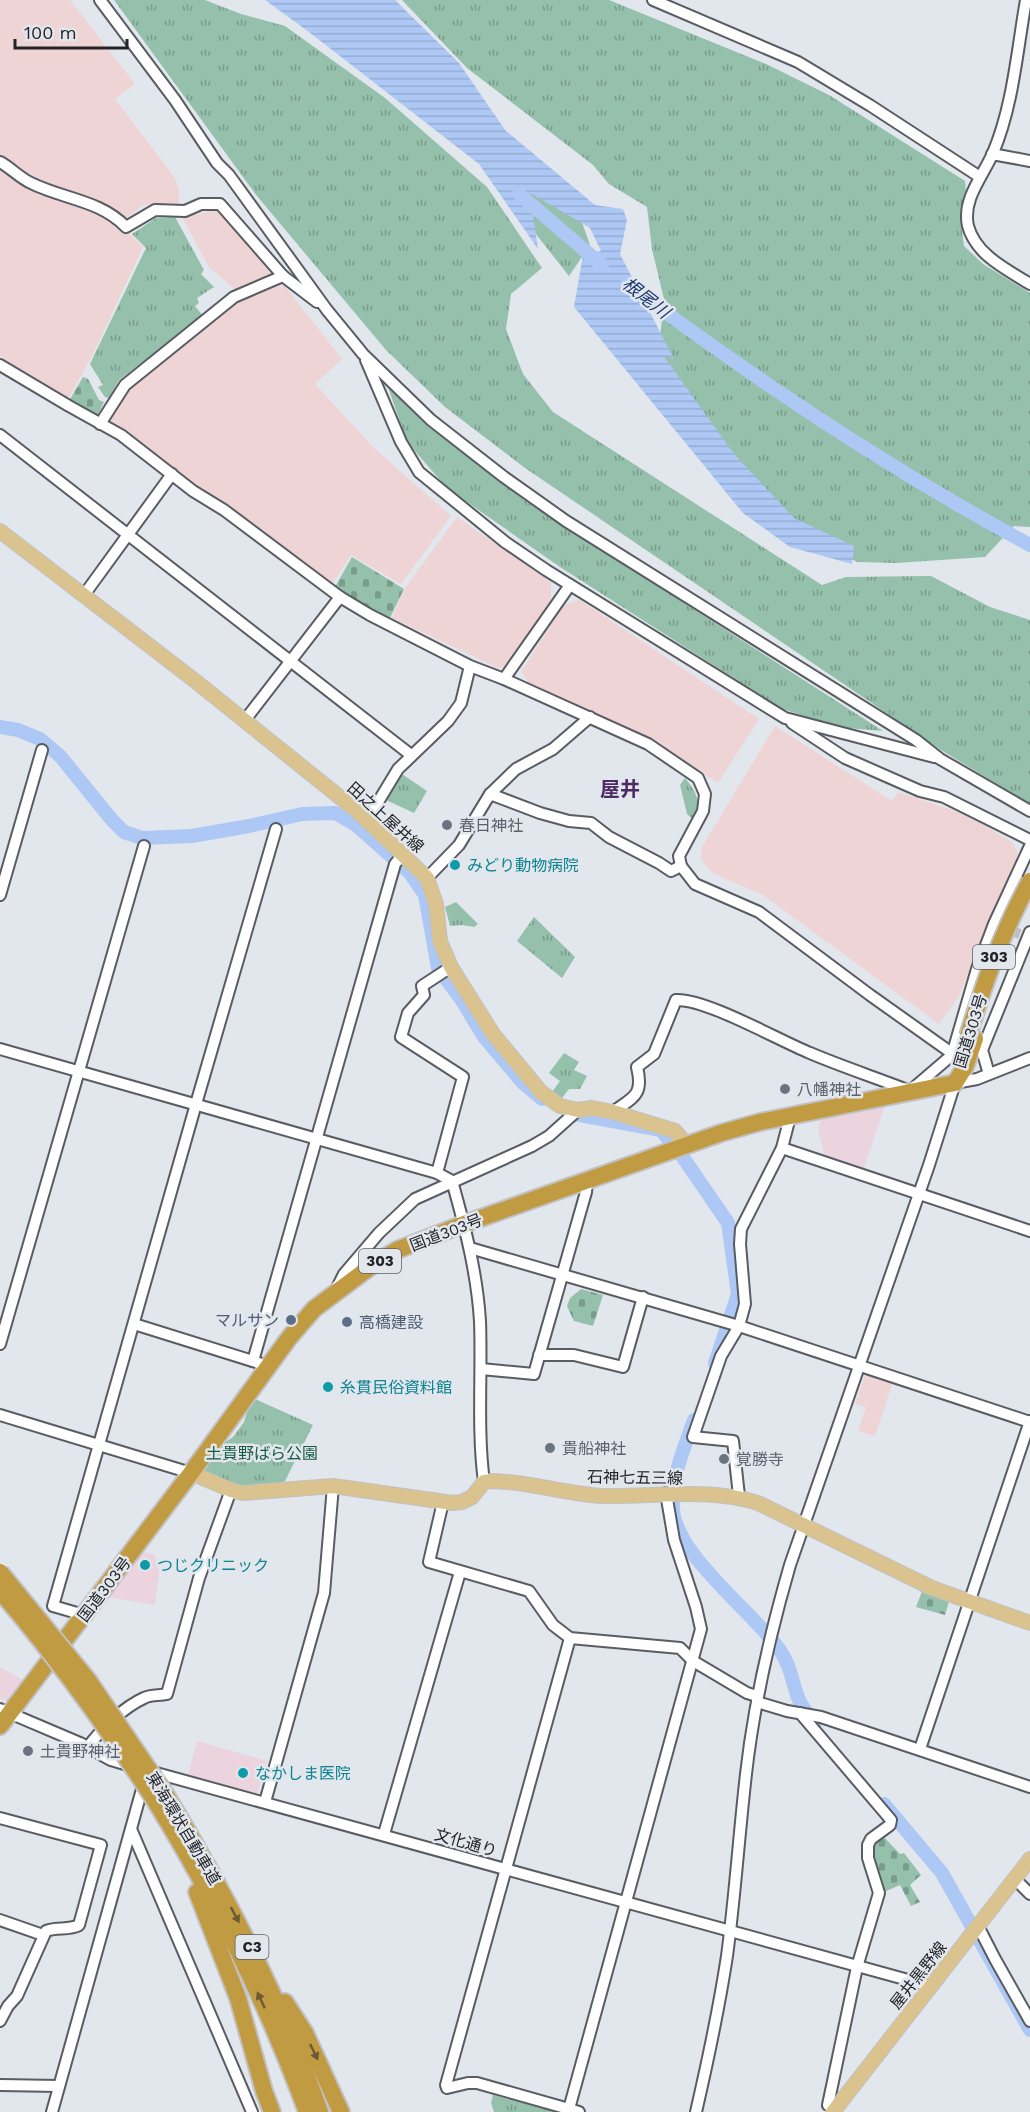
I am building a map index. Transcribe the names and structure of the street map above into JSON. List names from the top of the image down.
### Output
{
  "streets": {
    "highway": [
      "303",
      "国道303号",
      "東海環状自動車道",
      "C3"
    ],
    "main road": ["田之上屋井線", "石神七五三線", "屋井黒野線"],
    "street": ["文化通り"]
  },
  "crossings": [
    ["田之上屋井線", "国道303号"],
    ["国道303号", "文化通り"],
    ["文化通り", "屋井黒野線"]
  ],
  "districts": ["屋井"],
  "water": ["根尾川"],
  "parks": ["土貴野ばら公園"],
  "places": [
    "春日神社",
    "みどり動物病院",
    "八幡神社",
    "マルサン",
    "高橋建設",
    "糸貫民俗資料館",
    "貴船神社",
    "覚勝寺",
    "つじクリニック",
    "土貴野神社",
    "なかしま医院"
  ],
  "scale_bar": "100 m"
}
